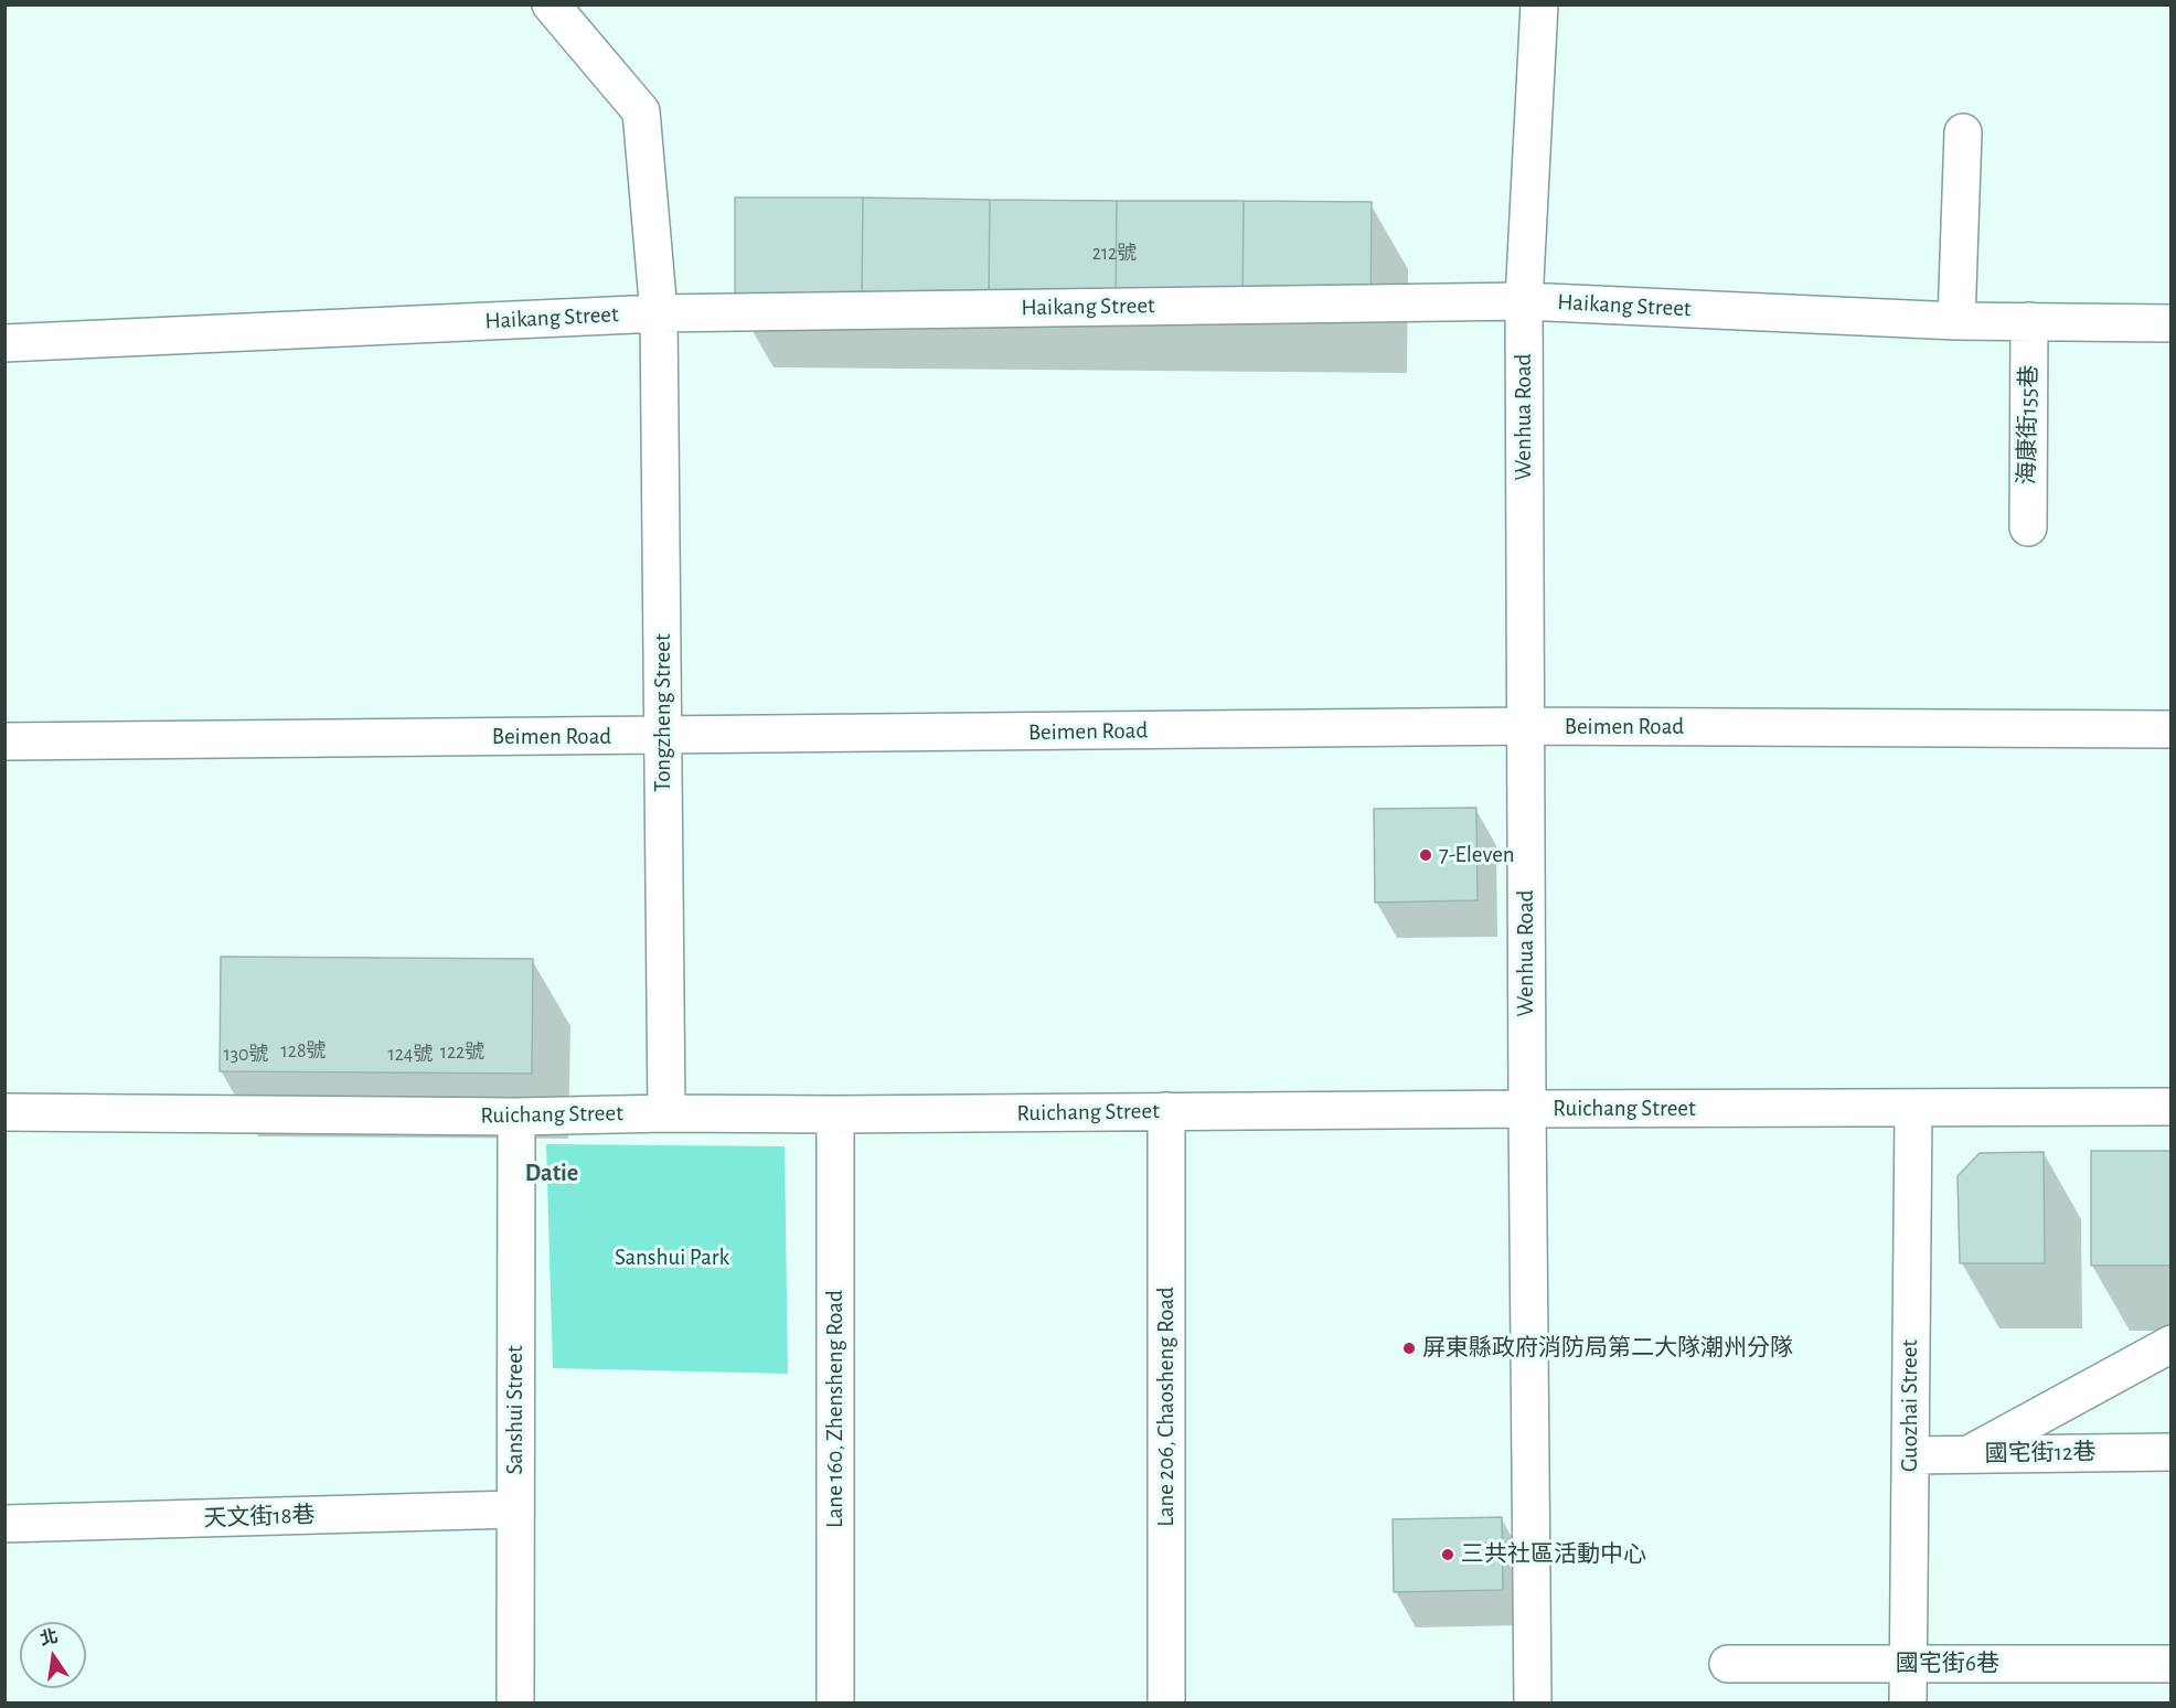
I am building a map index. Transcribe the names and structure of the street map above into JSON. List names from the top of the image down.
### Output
{
  "streets": {
    "street": [
      "Haikang Street",
      "Wenhua Road",
      "海康街155巷",
      "Tongzheng Street",
      "Beimen Road",
      "Ruichang Street",
      "Guozhai Street",
      "Lane 206, Chaosheng Road",
      "Lane 160, Zhensheng Road",
      "Sanshui Street",
      "國宅街12巷",
      "天文街18巷",
      "國宅街6巷"
    ]
  },
  "crossings": [
    ["Haikang Street", "Wenhua Road"],
    ["Haikang Street", "海康街155巷"],
    ["Haikang Street", "Tongzheng Street"],
    ["Wenhua Road", "Beimen Road"],
    ["Wenhua Road", "Ruichang Street"],
    ["Tongzheng Street", "Beimen Road"],
    ["Tongzheng Street", "Ruichang Street"],
    ["Ruichang Street", "Guozhai Street"],
    ["Ruichang Street", "Lane 206, Chaosheng Road"],
    ["Ruichang Street", "Lane 160, Zhensheng Road"],
    ["Ruichang Street", "Sanshui Street"],
    ["Guozhai Street", "國宅街12巷"],
    ["Guozhai Street", "國宅街6巷"],
    ["Sanshui Street", "天文街18巷"]
  ],
  "districts": ["Datie"],
  "parks": ["Sanshui Park"],
  "places": ["7-Eleven", "屏東縣政府消防局第二大隊潮州分隊", "三共社區活動中心"],
  "house_numbers": [
    "212號",
    "128號",
    "122號",
    "130號",
    "124號"
  ],
  "north": "top"
}
